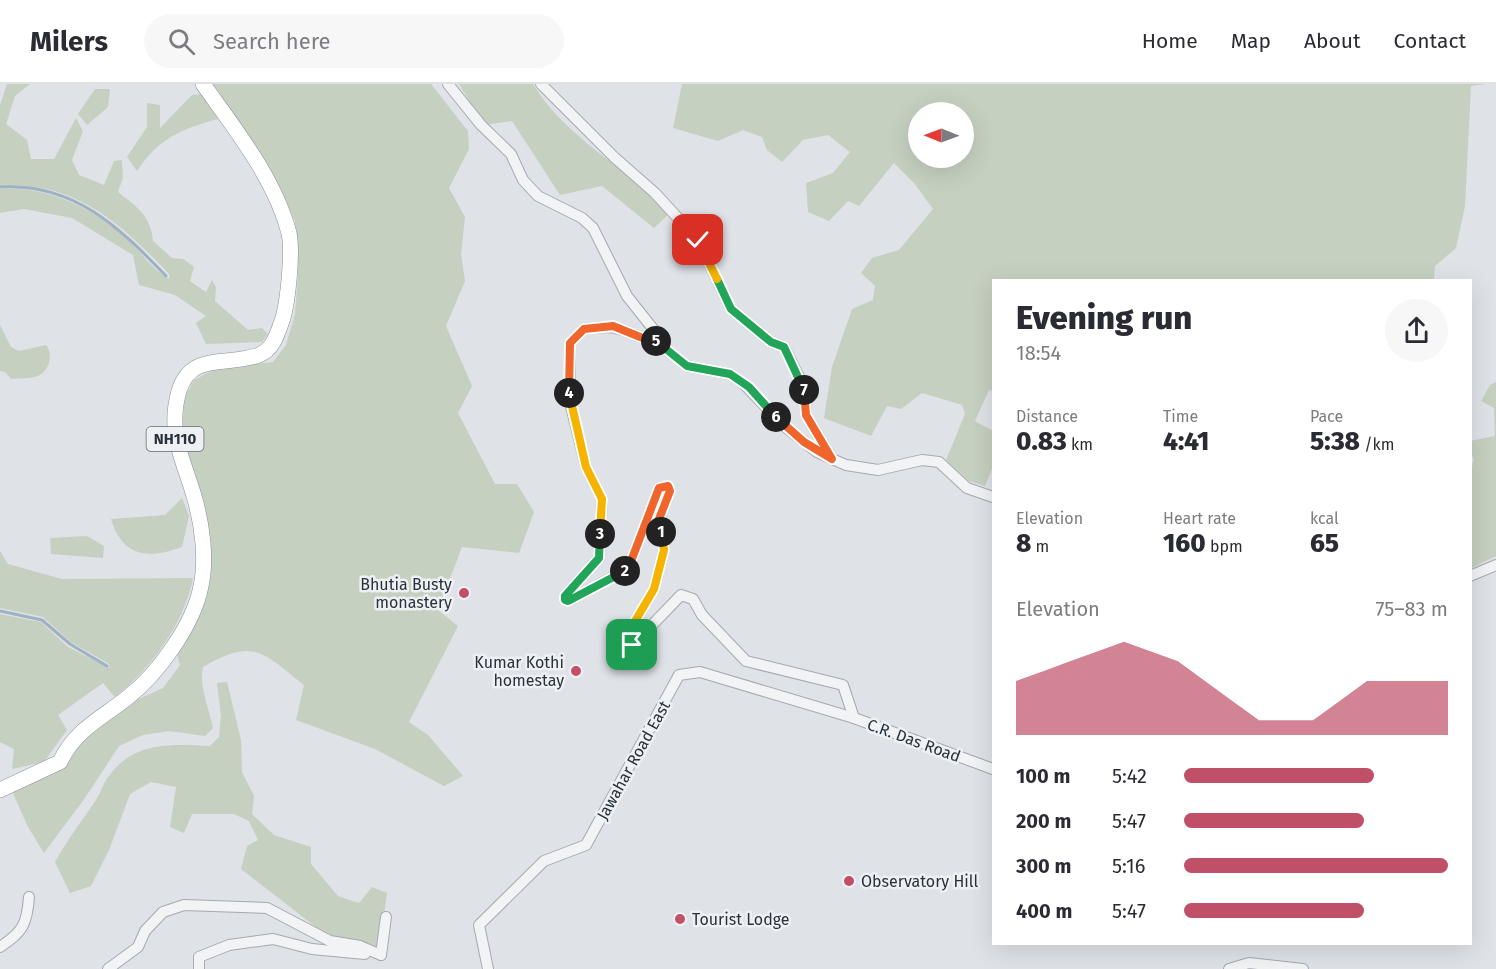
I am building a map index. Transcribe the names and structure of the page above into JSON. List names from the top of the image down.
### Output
{
  "streets": {
    "highway": ["NH110"],
    "street": ["C.R. Das Road", "Jawahar Road East"]
  },
  "crossings": [
    ["C.R. Das Road", "Jawahar Road East"]
  ],
  "places": [
    "Bhutia Busty monastery",
    "Kumar Kothi homestay",
    "Observatory Hill",
    "Tourist Lodge"
  ],
  "north": "left",
  "page": {
    "header": "Milers",
    "search": "Search here",
    "nav": [
      "Home",
      "Map",
      "About",
      "Contact"
    ],
    "heading": ["Evening run", "18:54"],
    "pins": [
      "5",
      "7",
      "4",
      "6",
      "1",
      "3",
      "2"
    ],
    "stats": [
      ["Distance", "0.83 km"],
      ["Time", "4:41"],
      ["Pace", "5:38 /km"],
      ["Elevation", "8 m"],
      ["Heart rate", "160 bpm"],
      ["kcal", "65"]
    ],
    "chart": ["Elevation", "75–83 m"],
    "list": [
      {
        "name": "100 m",
        "note": "5:42"
      },
      {
        "name": "200 m",
        "note": "5:47"
      },
      {
        "name": "300 m",
        "note": "5:16"
      },
      {
        "name": "400 m",
        "note": "5:47"
      }
    ]
  }
}
